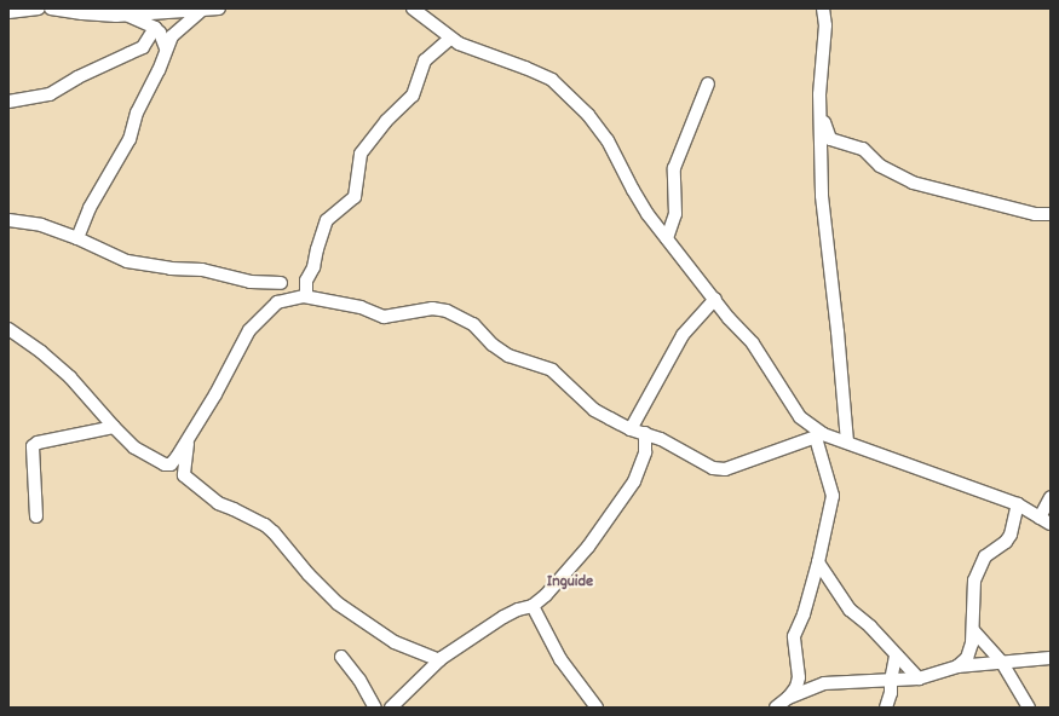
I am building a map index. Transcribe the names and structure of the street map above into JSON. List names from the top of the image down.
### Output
{
  "districts": ["Inguide"]
}
